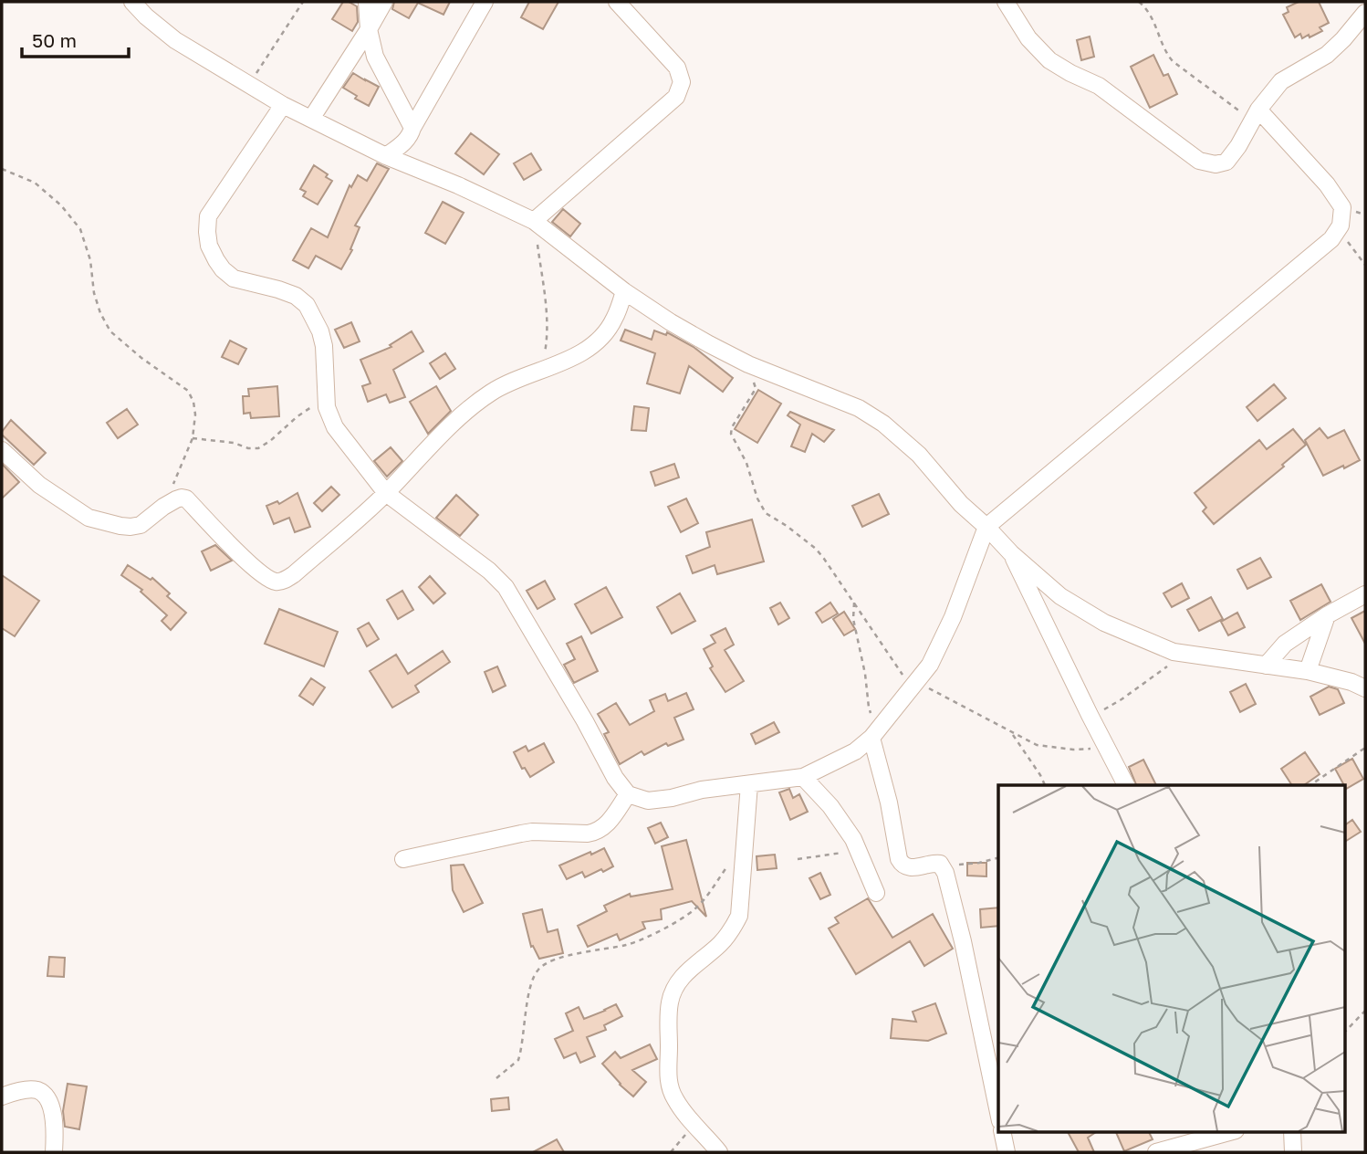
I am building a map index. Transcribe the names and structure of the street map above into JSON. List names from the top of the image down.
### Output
{
  "scale_bar": "50 m"
}
